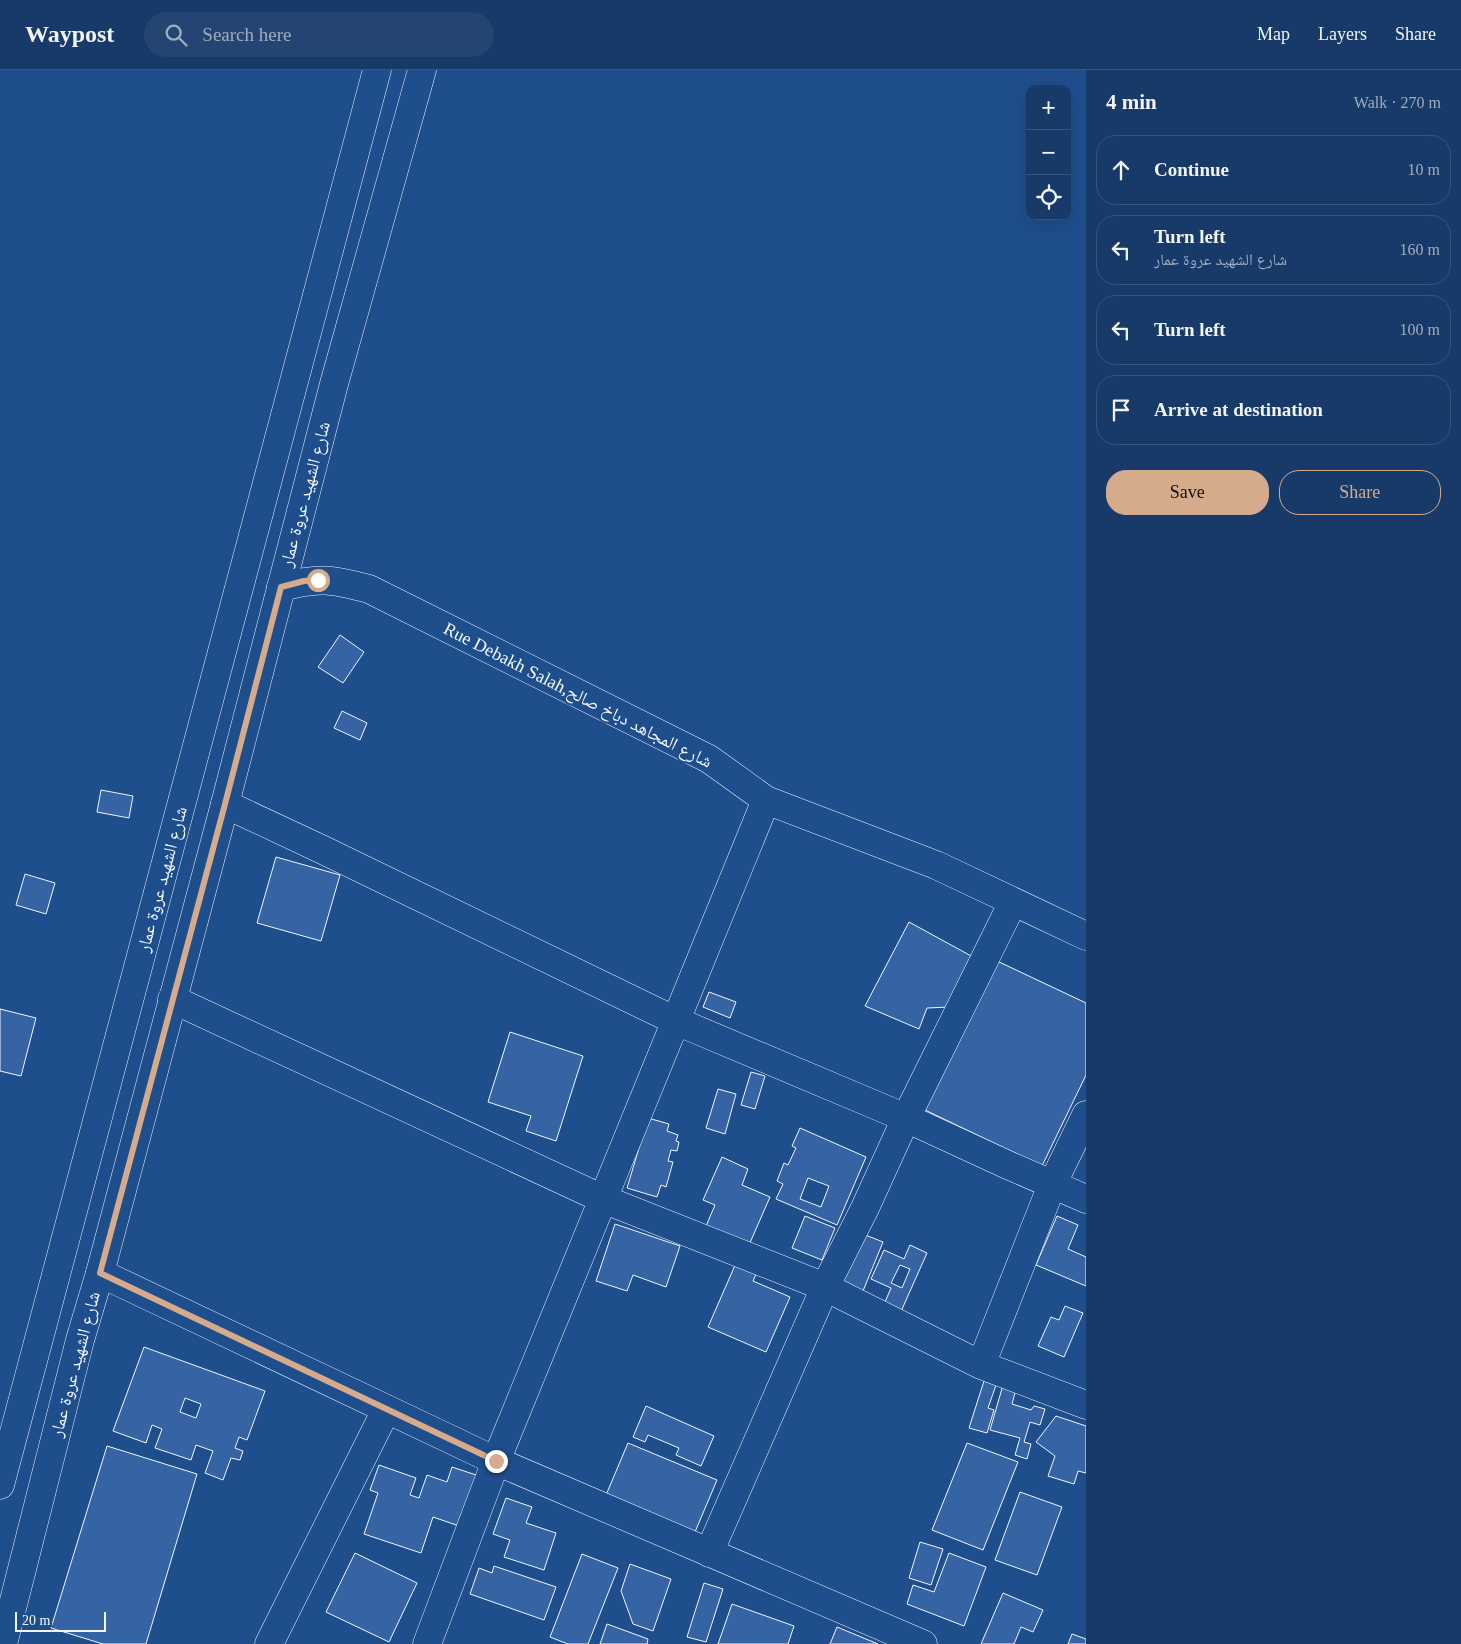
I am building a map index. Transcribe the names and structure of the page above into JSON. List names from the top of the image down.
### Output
{
  "streets": {
    "street": ["شارع الشهيد عروة عمار", "Rue Debakh Salah,شارع المجاهد دباخ صالح"]
  },
  "crossings": [
    ["شارع الشهيد عروة عمار", "Rue Debakh Salah,شارع المجاهد دباخ صالح"]
  ],
  "scale_bar": "20 m",
  "page": {
    "header": "Waypost",
    "search": "Search here",
    "nav": ["Map", "Layers", "Share"],
    "heading": ["4 min", "Walk · 270 m"],
    "map_buttons": ["+", "−"],
    "list": [
      ["Continue", "10 m"],
      ["Turn left", "شارع الشهيد عروة عمار", "160 m"],
      ["Turn left", "100 m"],
      "Arrive at destination"
    ],
    "buttons": ["Save", "Share"],
    "scale": "20 m"
  }
}
